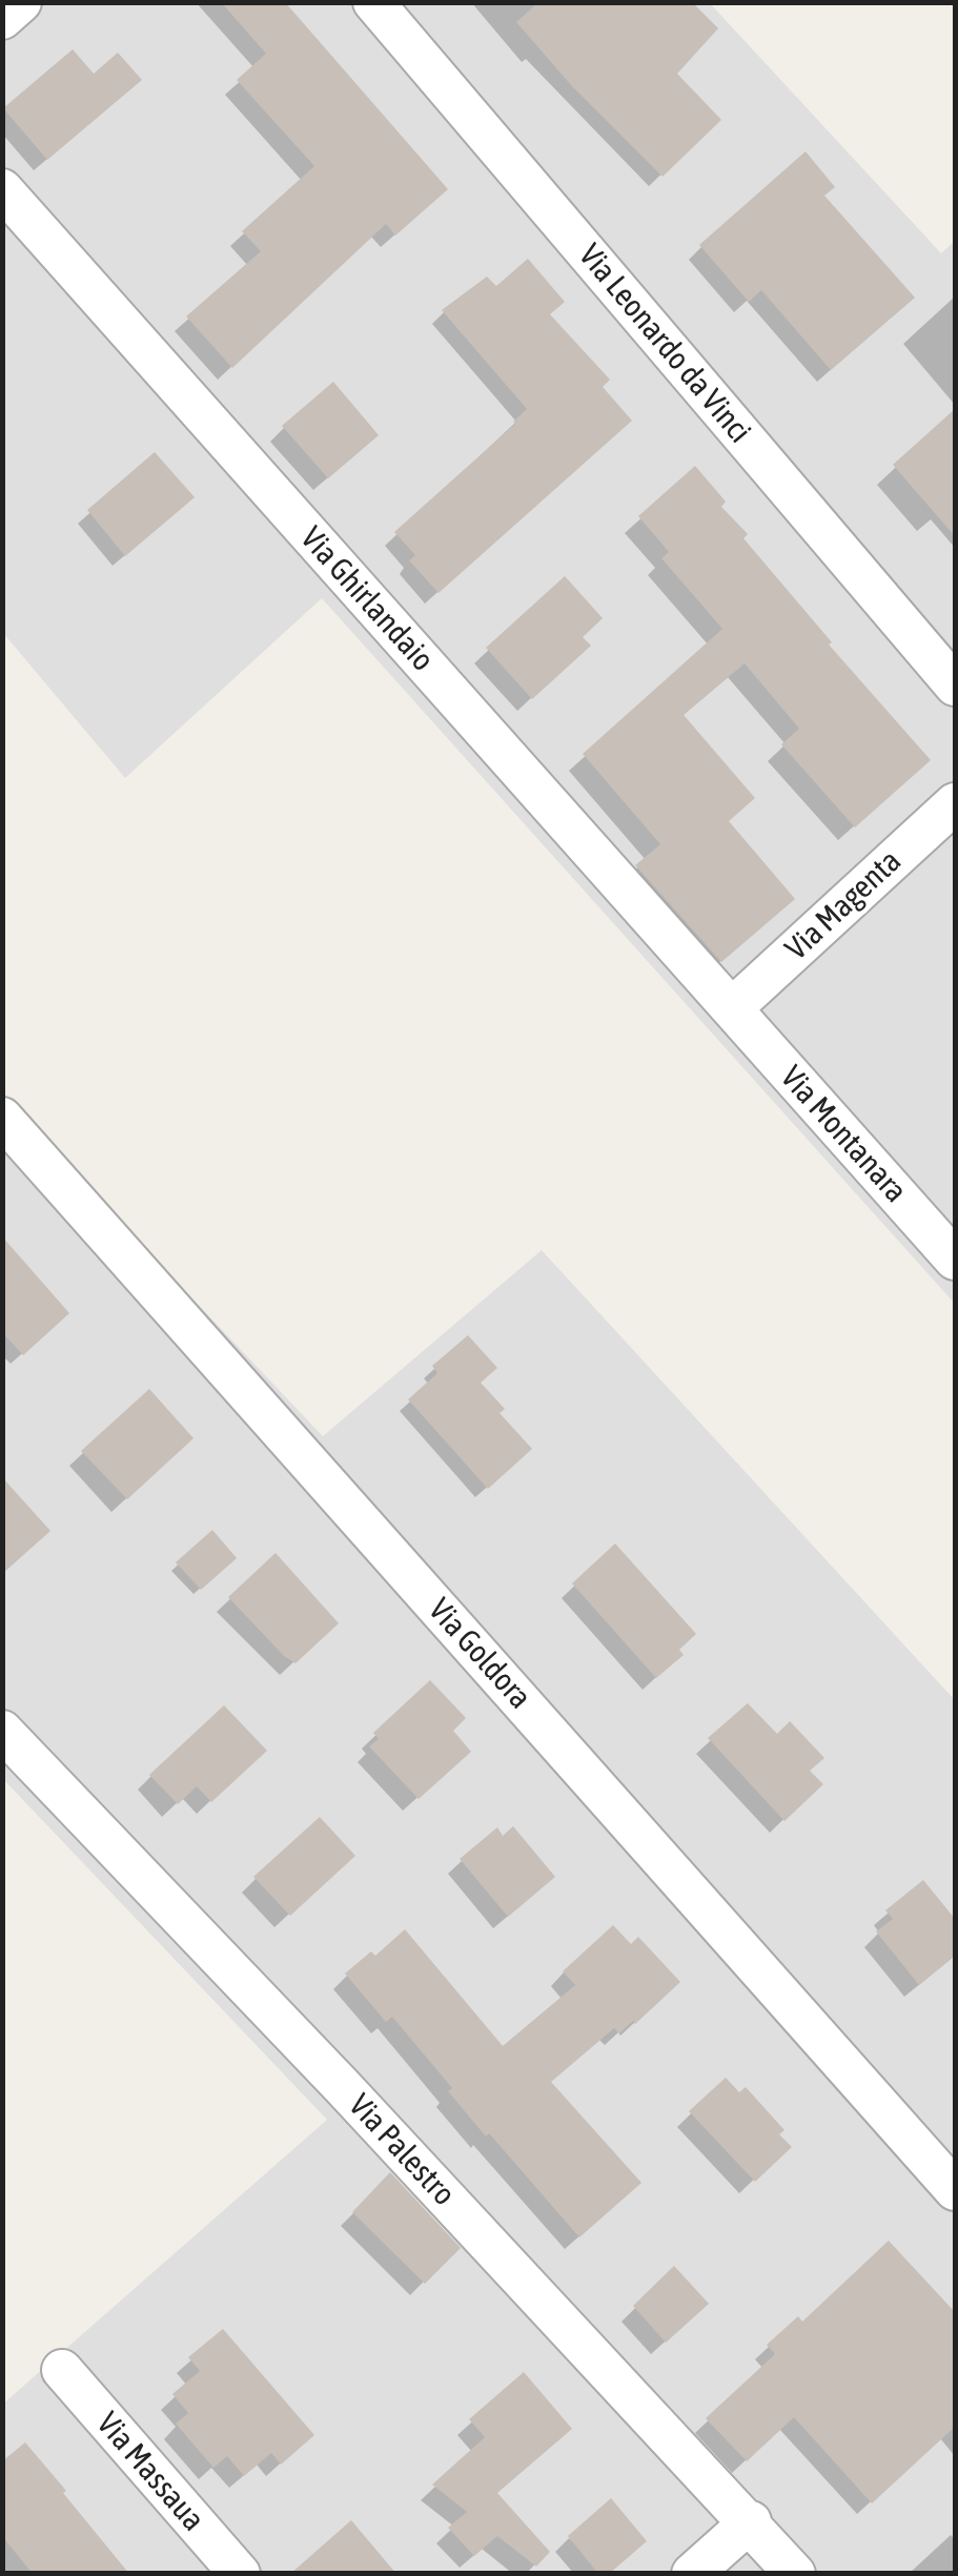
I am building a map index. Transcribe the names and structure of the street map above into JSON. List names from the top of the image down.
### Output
{
  "streets": {
    "street": [
      "Via Leonardo da Vinci",
      "Via Ghirlandaio",
      "Via Magenta",
      "Via Montanara",
      "Via Goldora",
      "Via Palestro",
      "Via Massaua"
    ]
  },
  "crossings": [
    ["Via Ghirlandaio", "Via Magenta"],
    ["Via Ghirlandaio", "Via Montanara"],
    ["Via Magenta", "Via Montanara"]
  ]
}
